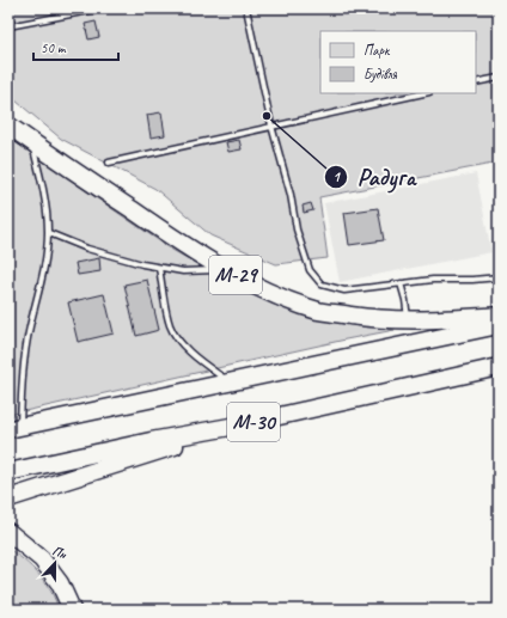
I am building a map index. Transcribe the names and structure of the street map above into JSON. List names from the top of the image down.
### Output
{
  "streets": {
    "highway": ["М-29", "М-30"]
  },
  "places": ["Радуга"],
  "legend": ["Парк", "Будівля"],
  "scale_bar": "50 m",
  "north": "top"
}
